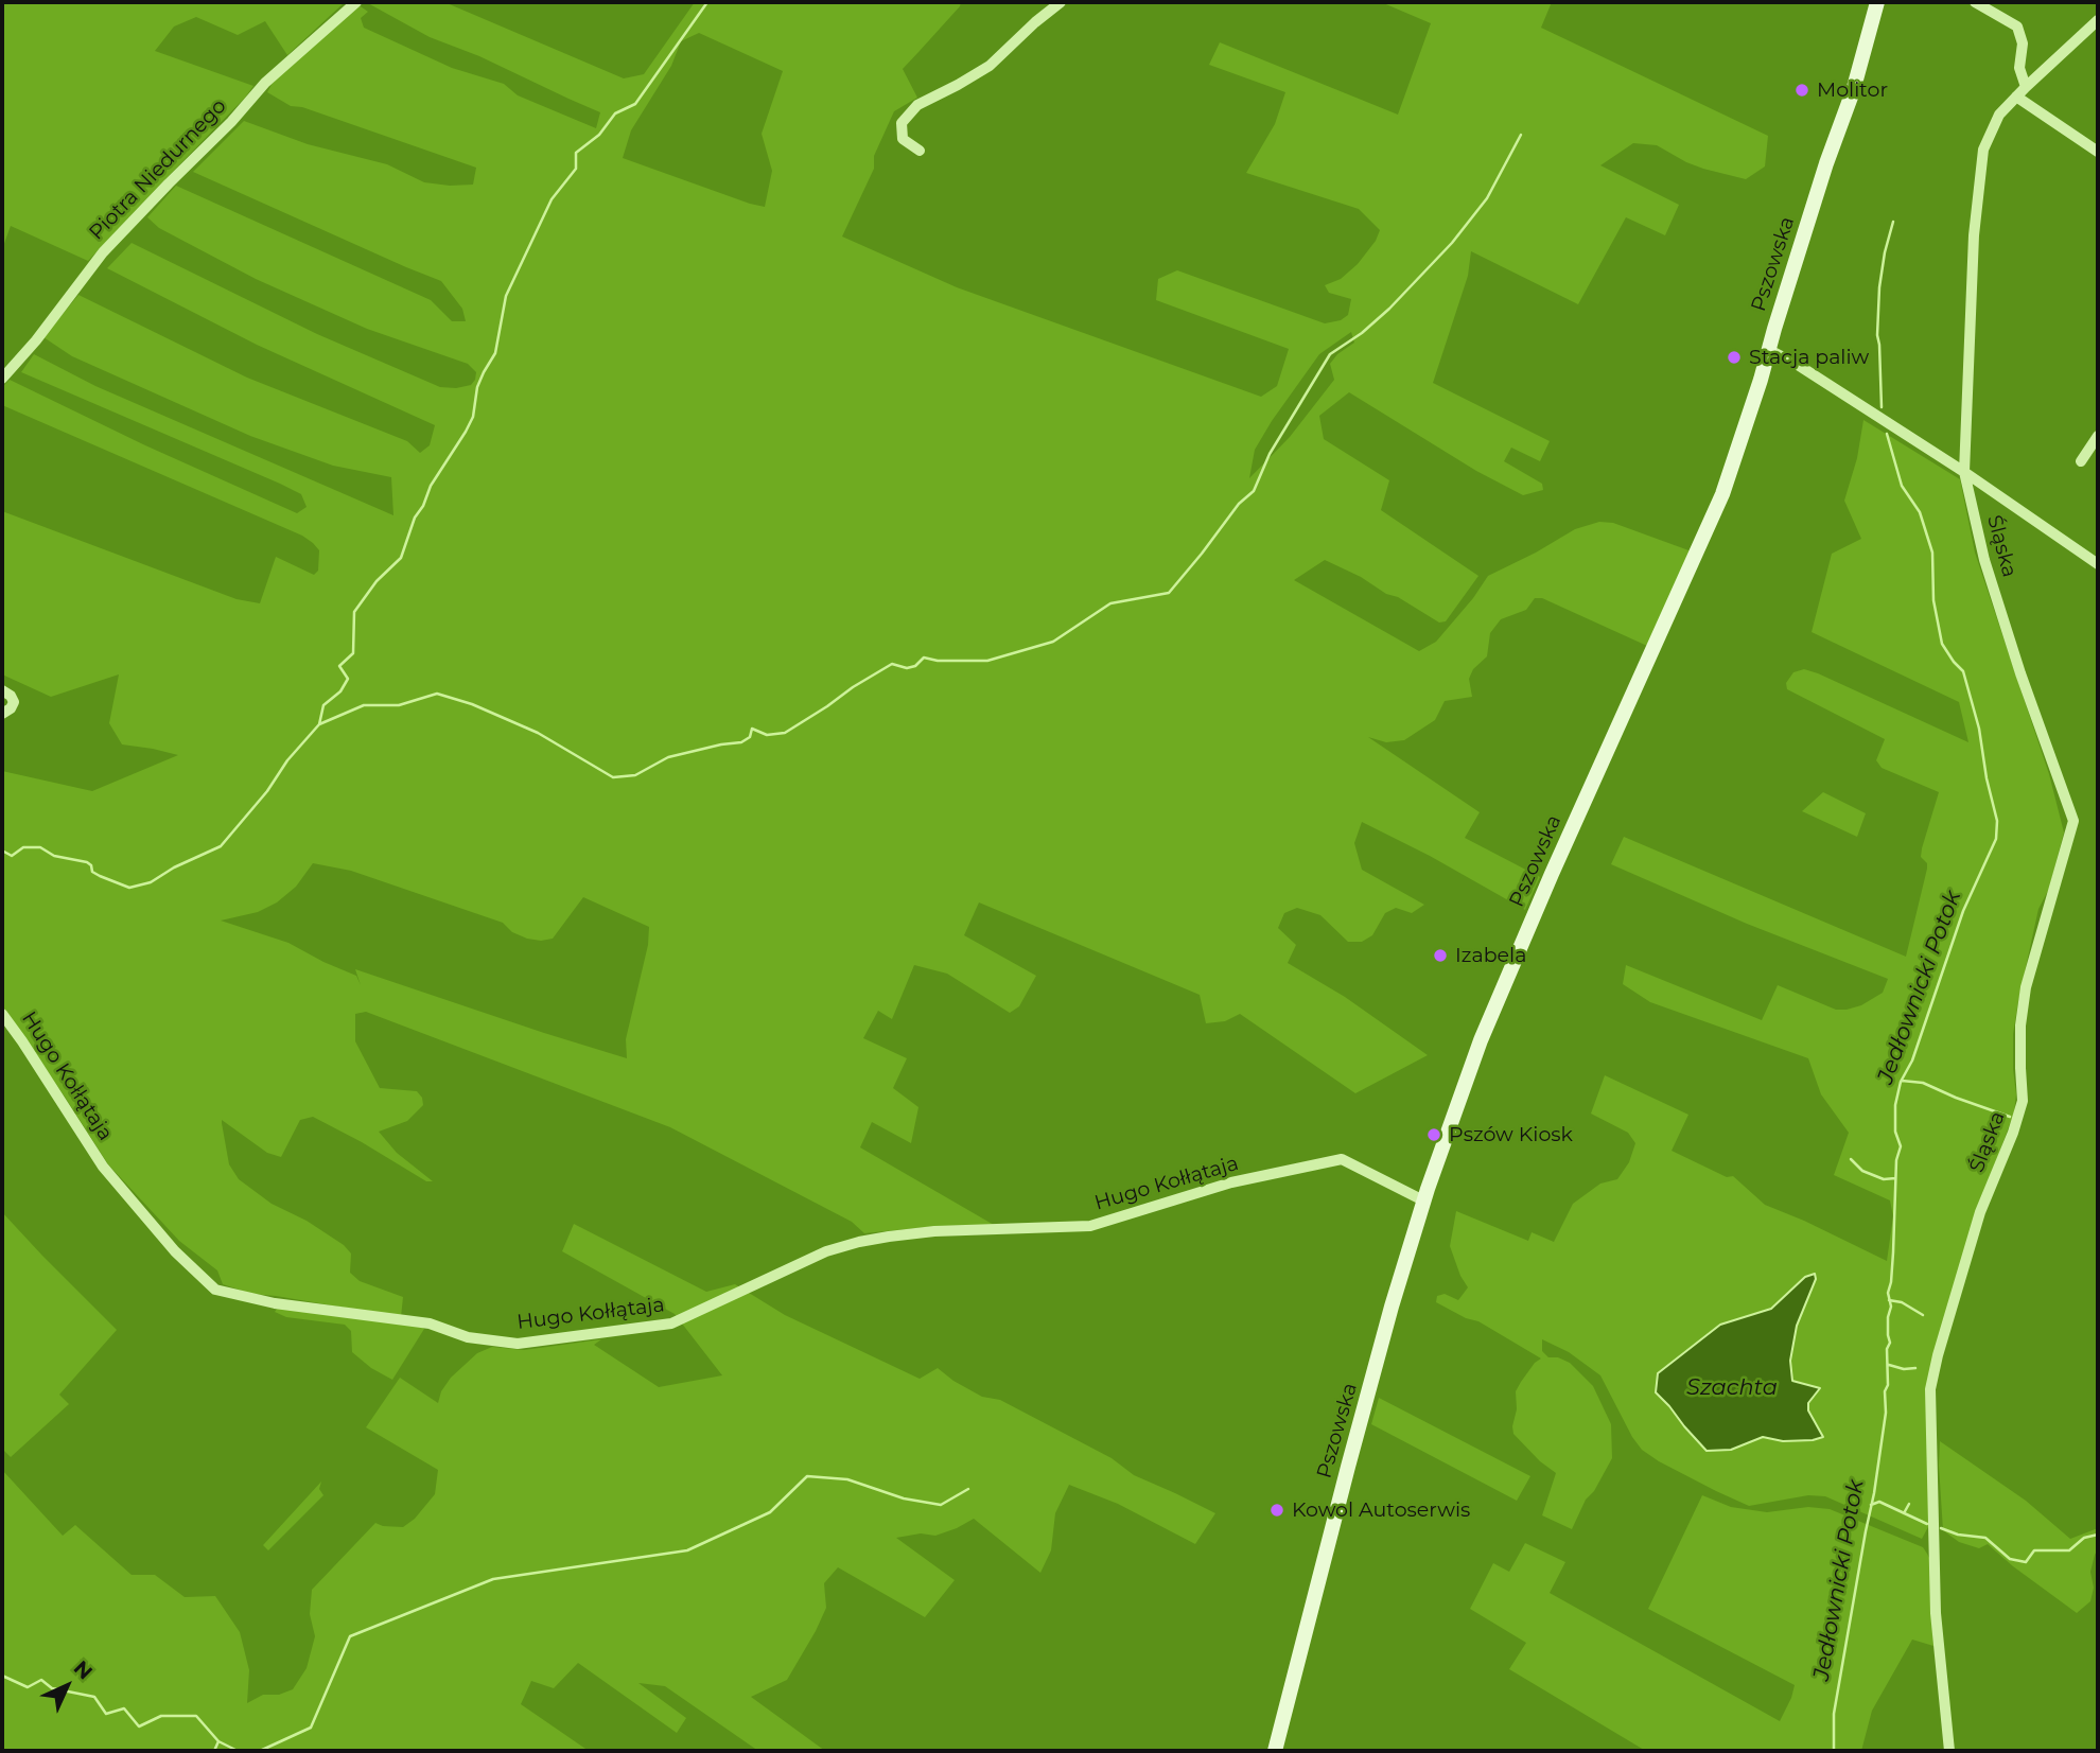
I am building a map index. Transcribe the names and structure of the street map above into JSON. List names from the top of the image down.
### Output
{
  "streets": {
    "main road": ["Pszowska"],
    "street": ["Piotra Niedurnego", "Śląska", "Hugo Kołłątaja"]
  },
  "crossings": [
    ["Pszowska", "Hugo Kołłątaja"]
  ],
  "water": ["Jedłownicki Potok", "Szachta"],
  "places": [
    "Molitor",
    "Stacja paliw",
    "Izabela",
    "Pszów Kiosk",
    "Kowol Autoserwis"
  ],
  "north": "top right"
}
